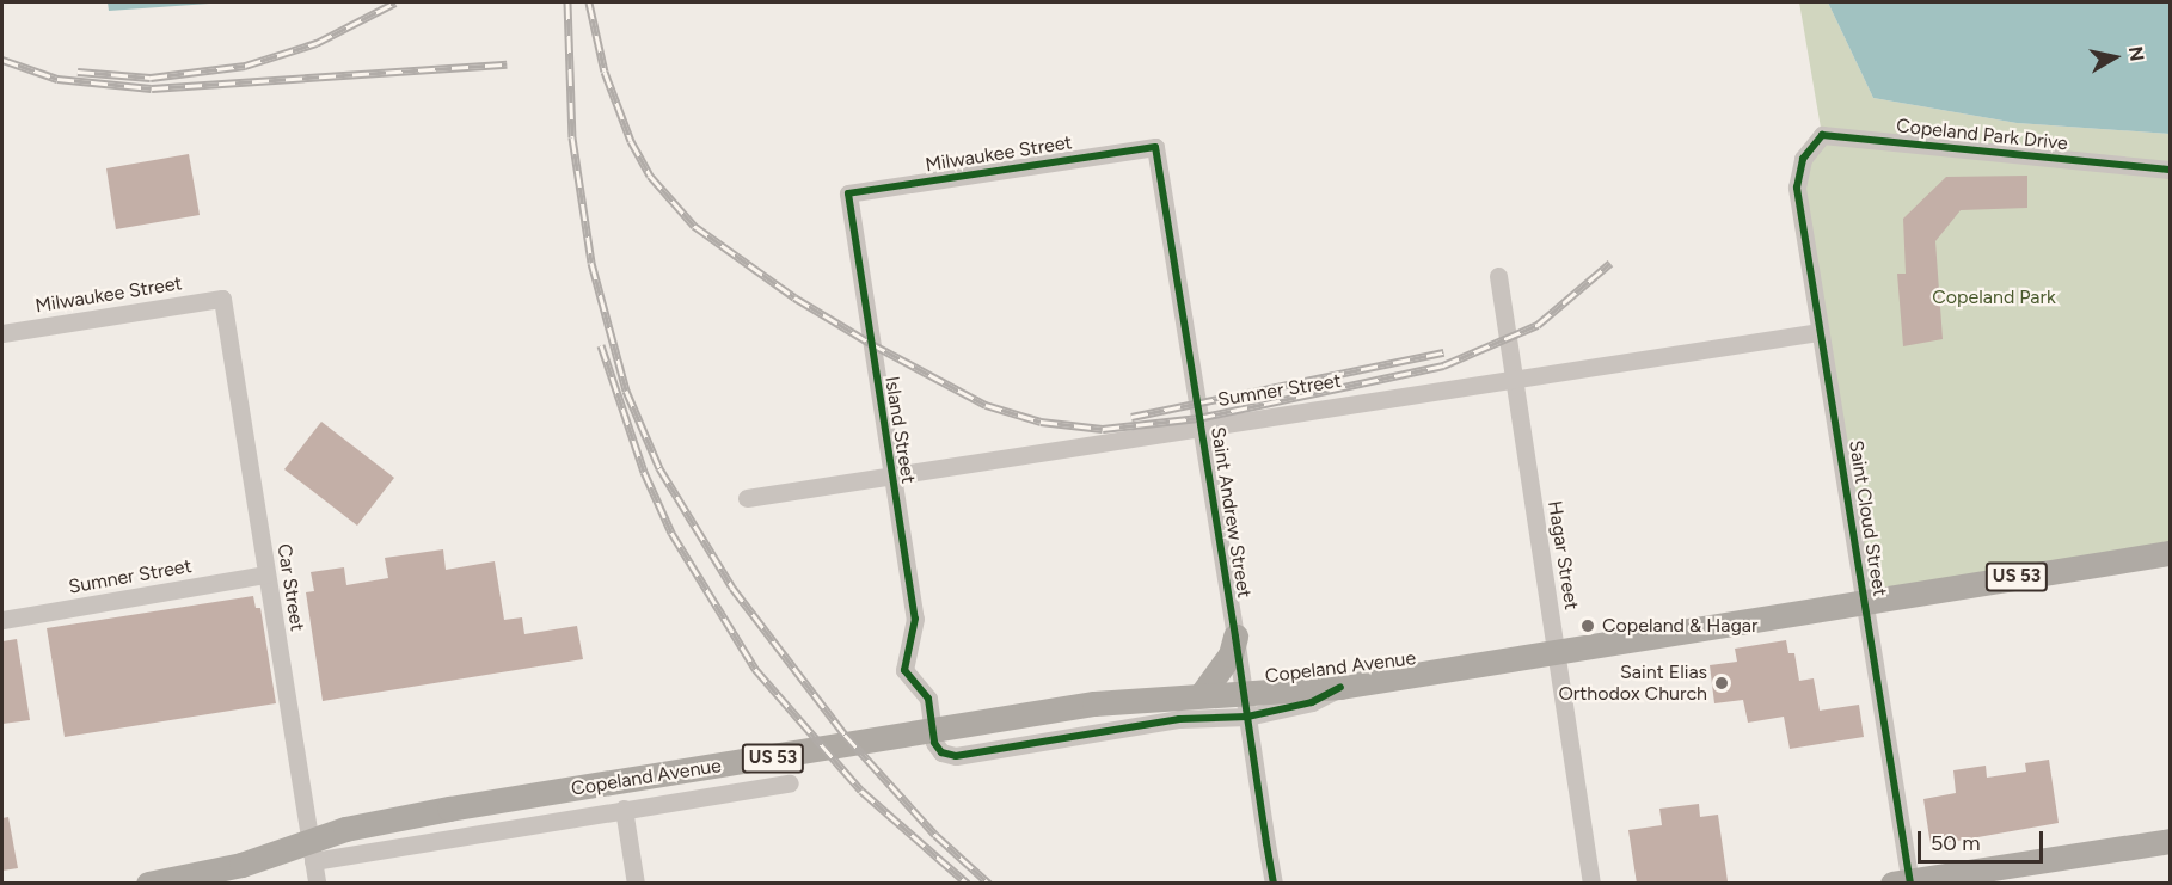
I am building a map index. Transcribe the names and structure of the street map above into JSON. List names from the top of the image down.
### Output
{
  "streets": {
    "highway": ["US 53", "Copeland Avenue"],
    "street": [
      "Copeland Park Drive",
      "Milwaukee Street",
      "Sumner Street",
      "Island Street",
      "Saint Andrew Street",
      "Saint Cloud Street",
      "Hagar Street",
      "Car Street"
    ]
  },
  "crossings": [
    ["Copeland Park Drive", "Saint Cloud Street"],
    ["Milwaukee Street", "Island Street"],
    ["Milwaukee Street", "Saint Andrew Street"],
    ["Milwaukee Street", "Car Street"],
    ["Sumner Street", "Island Street"],
    ["Sumner Street", "Saint Andrew Street"],
    ["Sumner Street", "Saint Cloud Street"],
    ["Sumner Street", "Hagar Street"],
    ["Sumner Street", "Car Street"],
    ["Island Street", "Saint Andrew Street"],
    ["Island Street", "Copeland Avenue"],
    ["Saint Andrew Street", "Copeland Avenue"],
    ["Saint Cloud Street", "Copeland Avenue"],
    ["Hagar Street", "Copeland Avenue"],
    ["Car Street", "Copeland Avenue"]
  ],
  "parks": ["Copeland Park"],
  "places": ["Copeland & Hagar", "Saint Elias Orthodox Church"],
  "scale_bar": "50 m",
  "north": "right"
}
